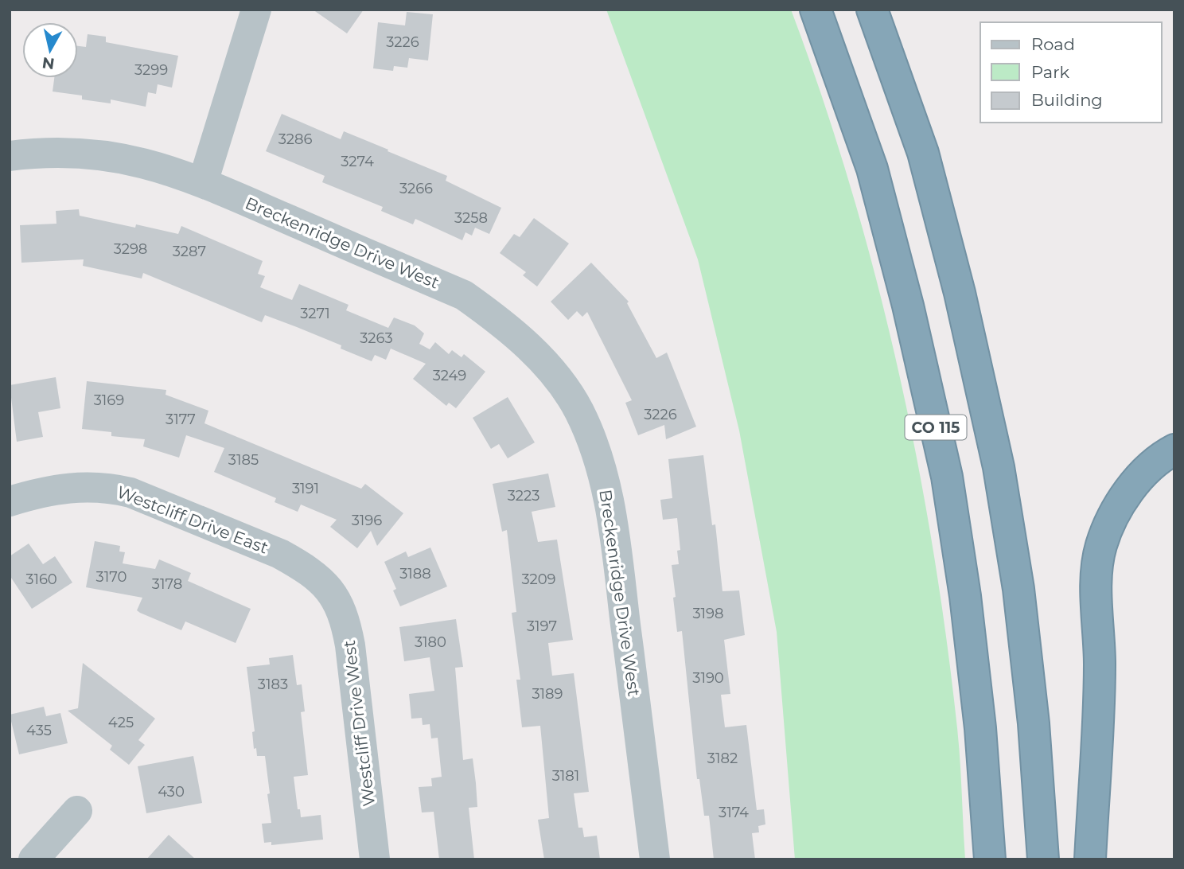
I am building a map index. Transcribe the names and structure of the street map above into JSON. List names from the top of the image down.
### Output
{
  "streets": {
    "highway": ["CO 115"],
    "street": ["Breckenridge Drive West", "Westcliff Drive East", "Westcliff Drive West"]
  },
  "crossings": [
    ["Westcliff Drive East", "Westcliff Drive West"]
  ],
  "house_numbers": [
    "3226",
    "3299",
    "3286",
    "3274",
    "3266",
    "3258",
    "3298",
    "3287",
    "3271",
    "3263",
    "3249",
    "3169",
    "3226",
    "3177",
    "3185",
    "3191",
    "3223",
    "3196",
    "3188",
    "3170",
    "3160",
    "3209",
    "3178",
    "3198",
    "3197",
    "3180",
    "3190",
    "3183",
    "3189",
    "425",
    "435",
    "3182",
    "3181",
    "430",
    "3174"
  ],
  "legend": ["Road", "Park", "Building"],
  "north": "bottom"
}
